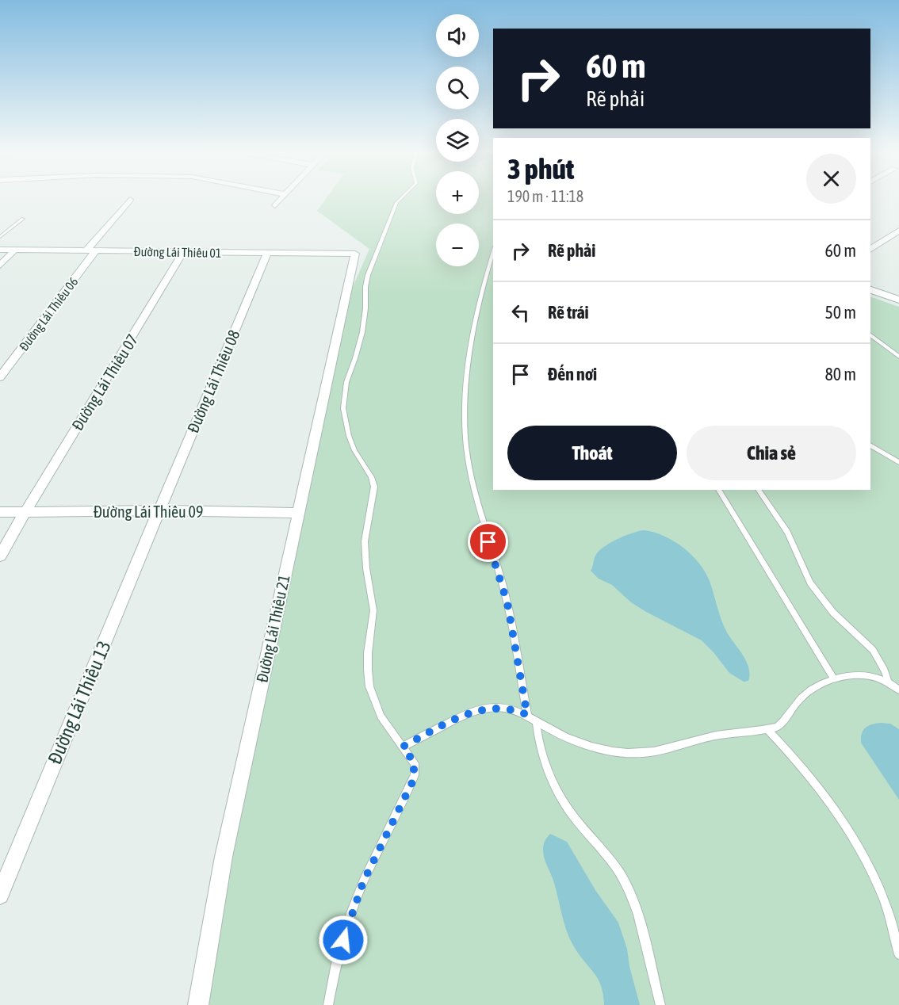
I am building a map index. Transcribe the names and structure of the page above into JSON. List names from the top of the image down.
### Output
{
  "streets": {
    "street": [
      "Đường Lái Thiêu 01",
      "Đường Lái Thiêu 06",
      "Đường Lái Thiêu 08",
      "Đường Lái Thiêu 07",
      "Đường Lái Thiêu 09",
      "Đường Lái Thiêu 21",
      "Đường Lái Thiêu 13"
    ]
  },
  "crossings": [
    ["Đường Lái Thiêu 01", "Đường Lái Thiêu 06"],
    ["Đường Lái Thiêu 01", "Đường Lái Thiêu 08"],
    ["Đường Lái Thiêu 01", "Đường Lái Thiêu 07"],
    ["Đường Lái Thiêu 01", "Đường Lái Thiêu 21"],
    ["Đường Lái Thiêu 08", "Đường Lái Thiêu 09"],
    ["Đường Lái Thiêu 08", "Đường Lái Thiêu 13"],
    ["Đường Lái Thiêu 07", "Đường Lái Thiêu 09"],
    ["Đường Lái Thiêu 09", "Đường Lái Thiêu 21"],
    ["Đường Lái Thiêu 09", "Đường Lái Thiêu 13"]
  ],
  "page": {
    "map_buttons": ["+", "−"],
    "turn": ["60 m", "Rẽ phải"],
    "heading": ["3 phút", "190 m · 11:18"],
    "list": [
      {
        "name": "Rẽ phải",
        "value": "60 m"
      },
      {
        "name": "Rẽ trái",
        "value": "50 m"
      },
      {
        "name": "Đến nơi",
        "value": "80 m"
      }
    ],
    "buttons": ["Thoát", "Chia sẻ"]
  }
}
